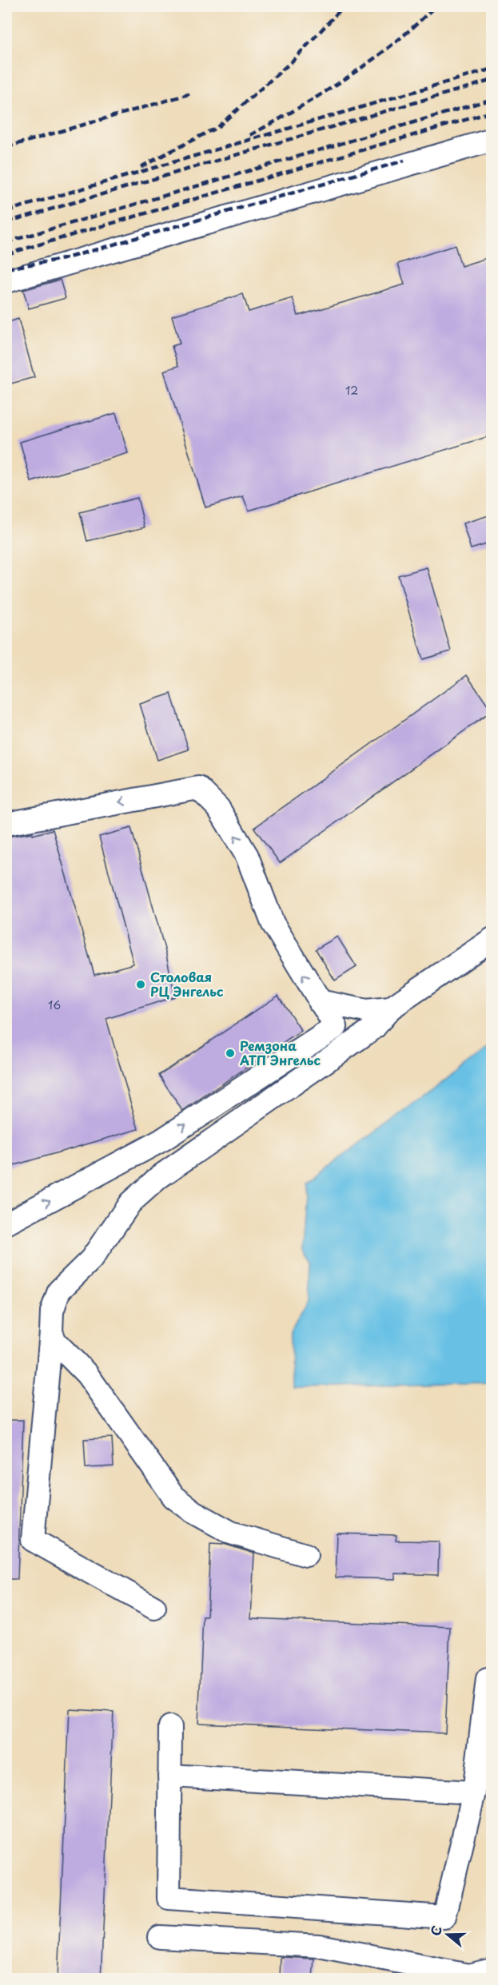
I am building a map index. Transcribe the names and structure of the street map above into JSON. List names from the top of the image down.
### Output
{
  "places": ["Столовая РЦ Энгельс", "Ремзона АТП Энгельс"],
  "house_numbers": ["12", "16"],
  "north": "left"
}
